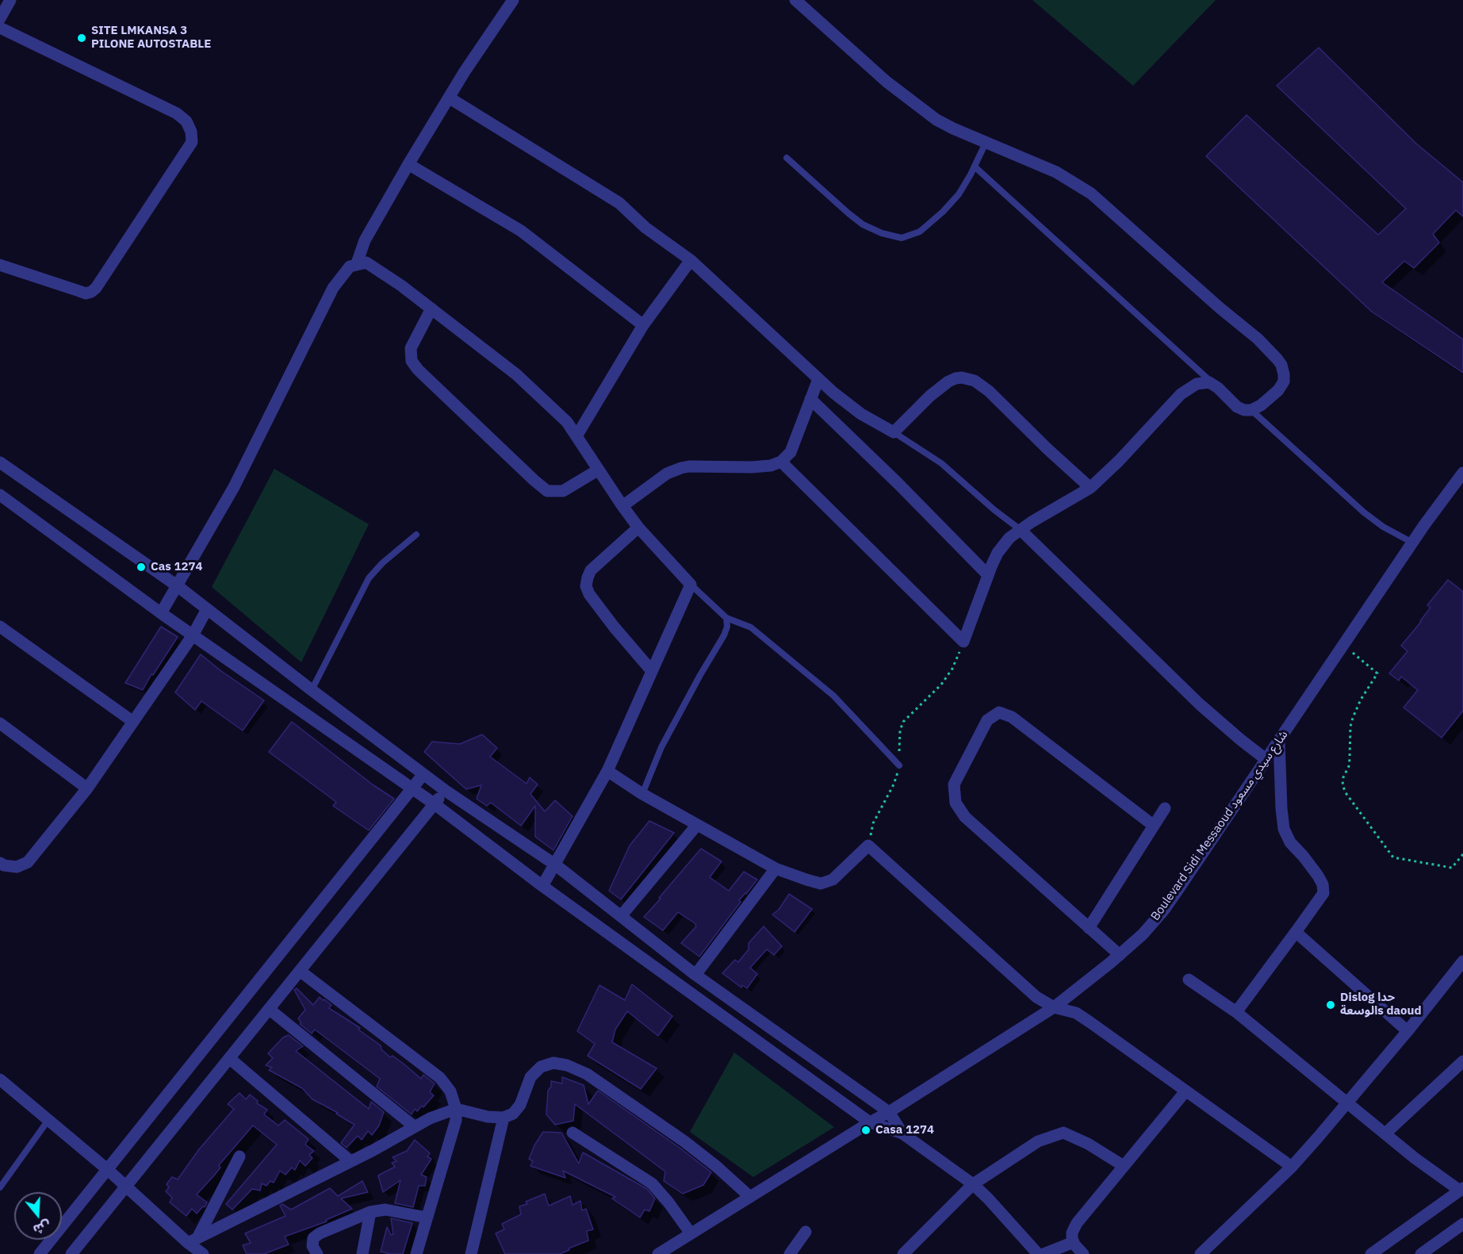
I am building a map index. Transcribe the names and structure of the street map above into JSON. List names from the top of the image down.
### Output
{
  "streets": {
    "street": ["Boulevard Sidi Messaoud شارع سيدي مسعود"]
  },
  "places": [
    "SITE LMKANSA 3 PILONE AUTOSTABLE",
    "Cas 1274",
    "Dislog حدا الوسعةs daoud",
    "Casa 1274"
  ],
  "north": "bottom"
}
